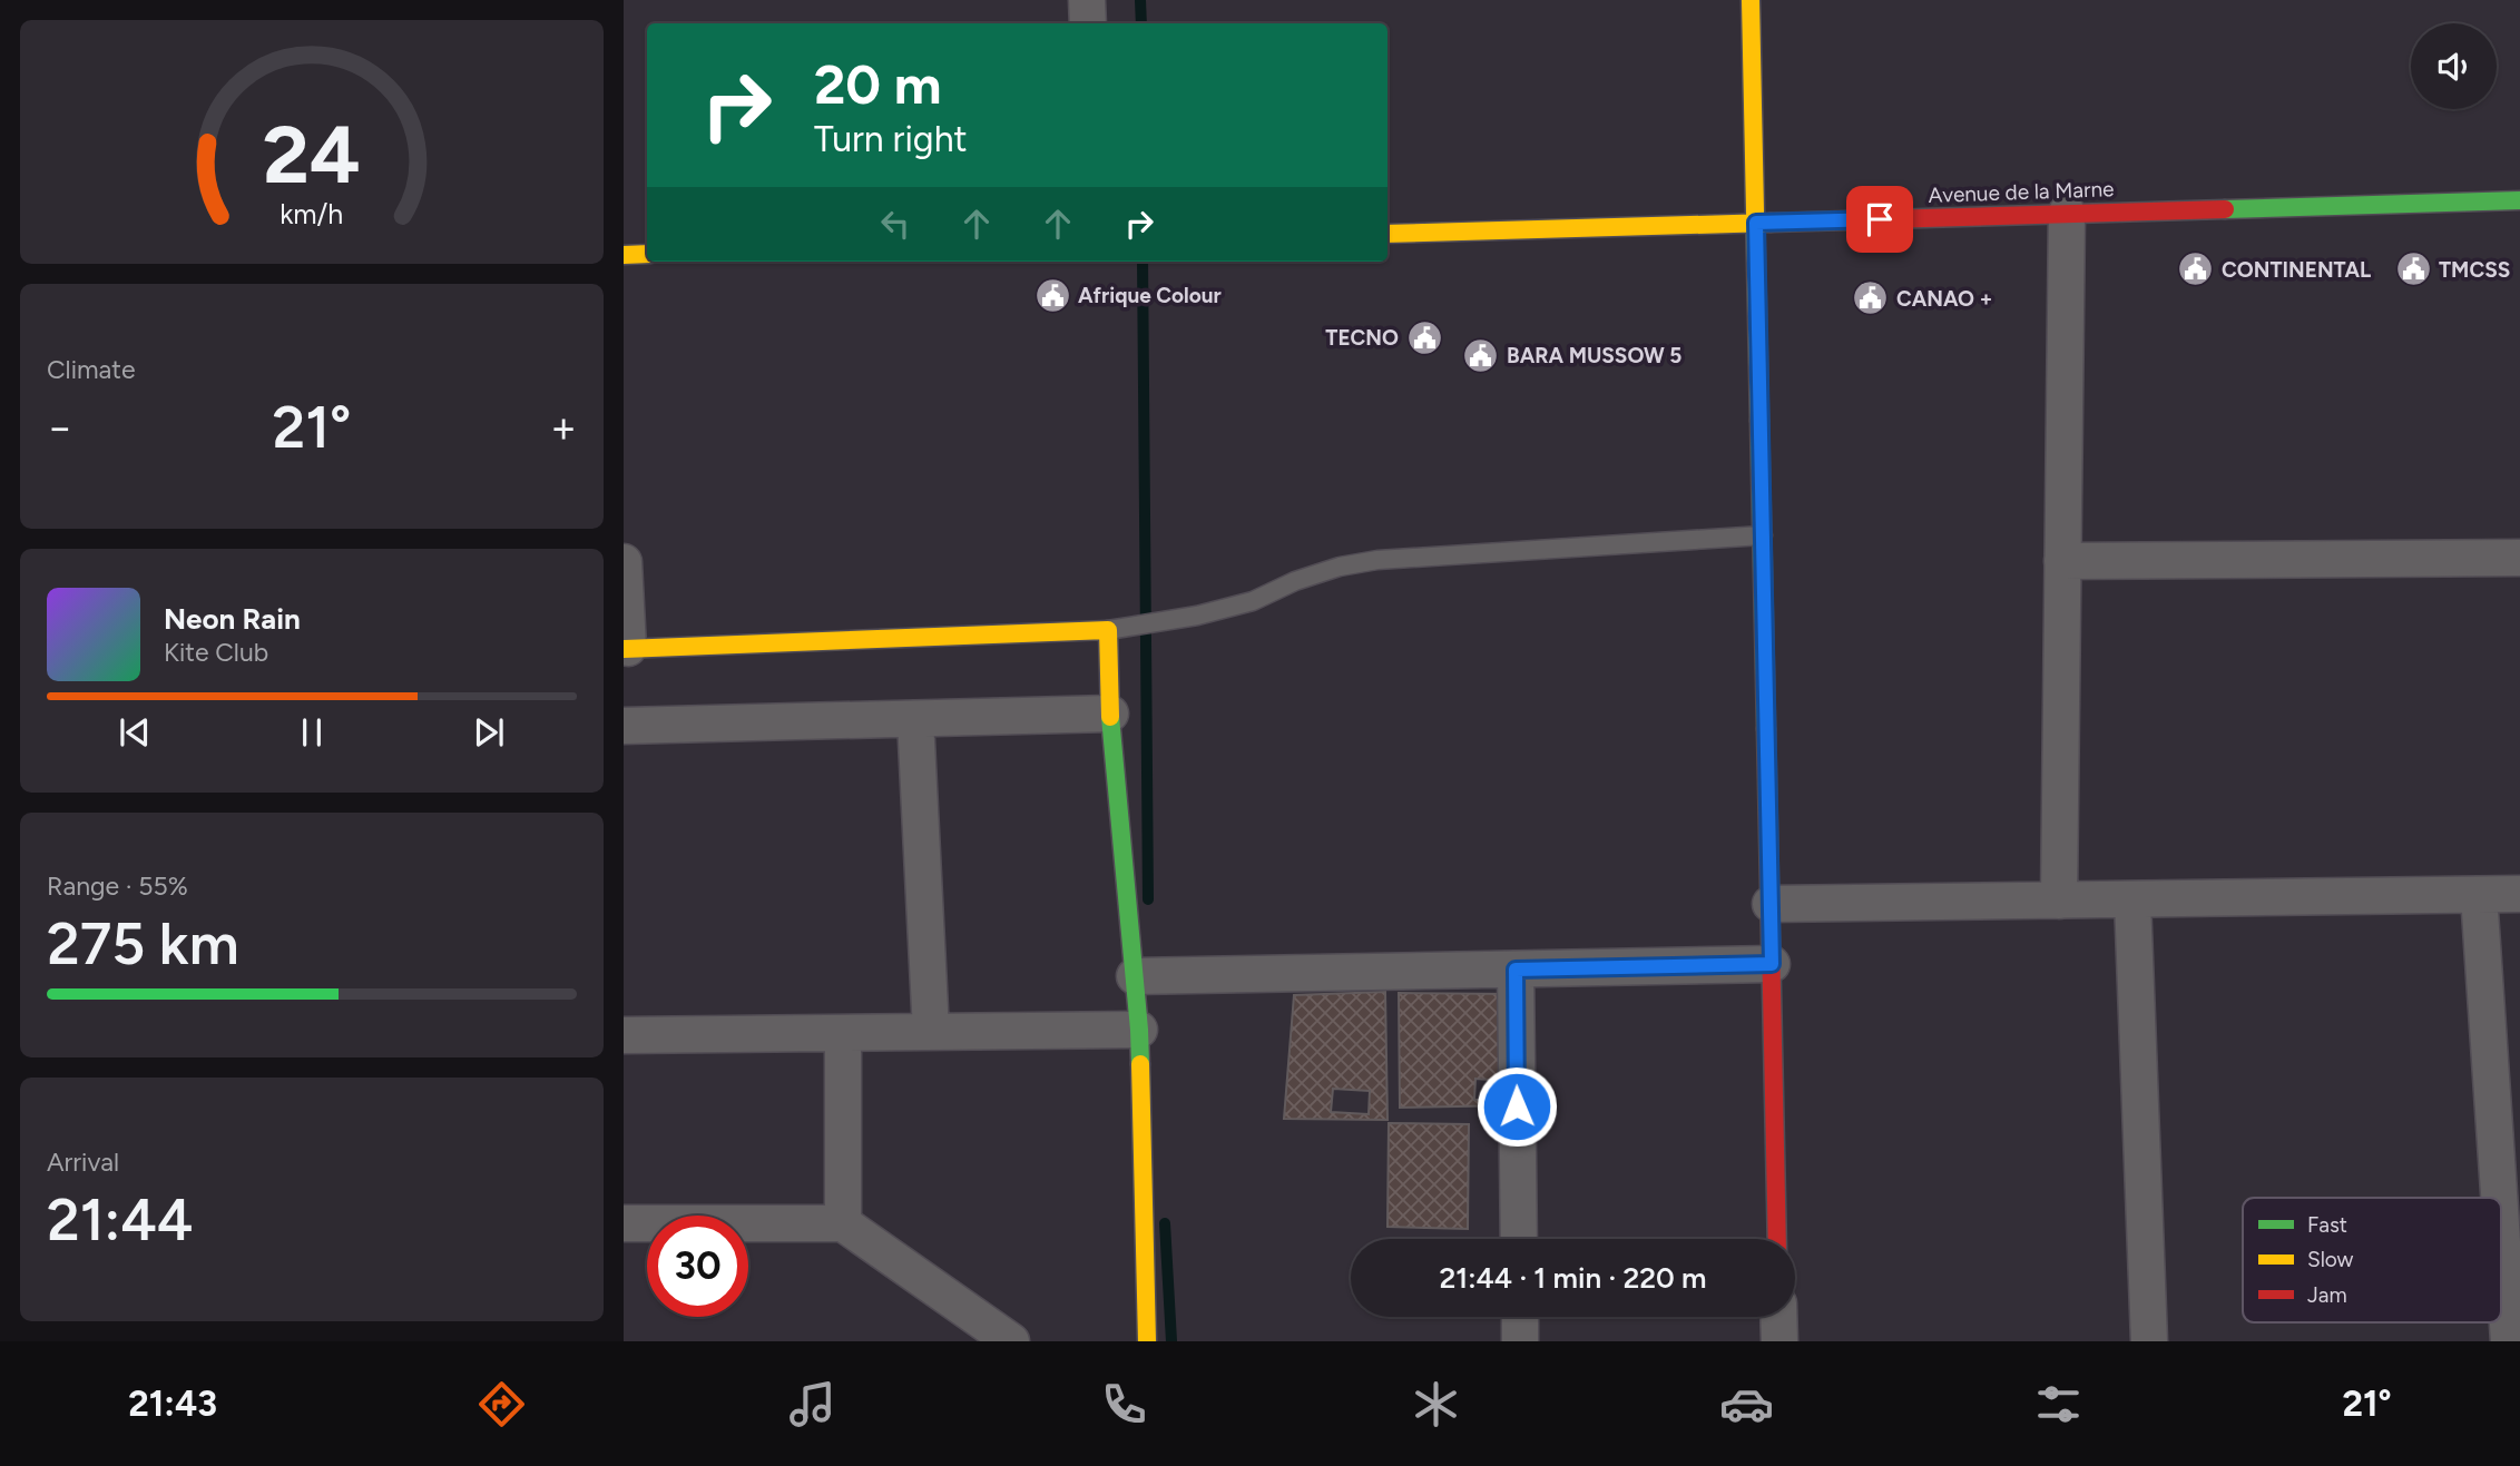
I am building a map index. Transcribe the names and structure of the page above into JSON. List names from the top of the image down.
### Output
{
  "streets": {
    "street": ["Avenue de la Marne"]
  },
  "places": {
    "public building": [
      "CONTINENTAL",
      "TMCSS",
      "Afrique Colour",
      "CANAO +",
      "TECNO",
      "BARA MUSSOW 5"
    ]
  },
  "legend": ["Fast", "Slow", "Jam"],
  "page": {
    "turn": ["20 m", "Turn right"],
    "tile": [
      "Climate",
      ["Range · 55%", "275 km"],
      ["Arrival", "21:44"]
    ],
    "heat": ["−", "21°", "+"],
    "song": ["Neon Rain", "Kite Club"],
    "limit": "30",
    "trip": "21:44 · 1 min · 220 m",
    "tabs": ["21:43", "21°"],
    "gauge": ["24", "km/h"]
  }
}
